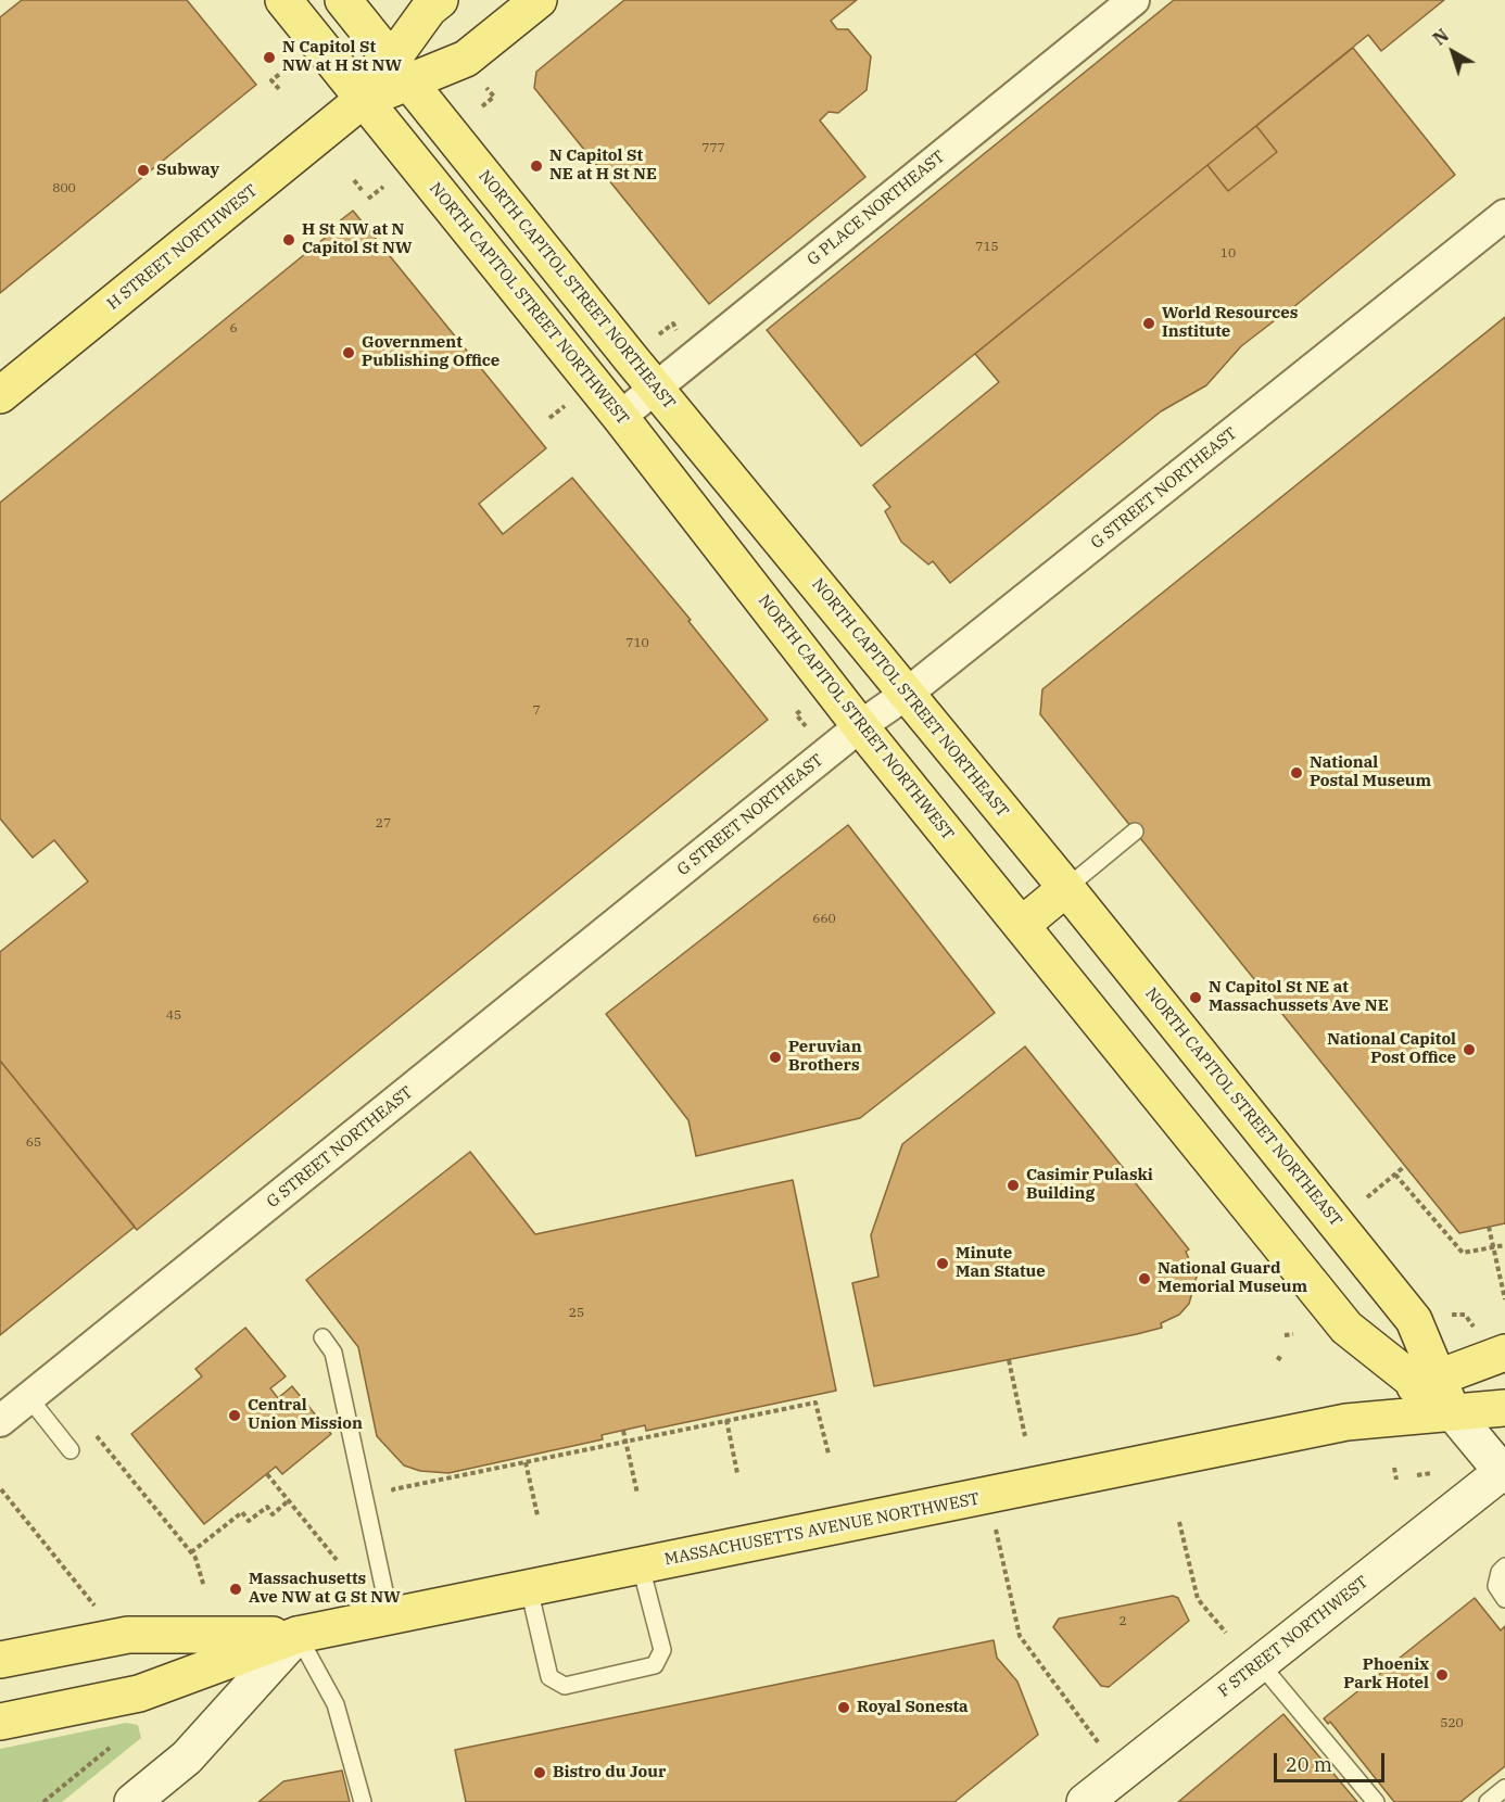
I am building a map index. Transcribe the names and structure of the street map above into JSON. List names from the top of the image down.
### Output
{
  "streets": {
    "main road": [
      "H STREET NORTHWEST",
      "NORTH CAPITOL STREET NORTHEAST",
      "NORTH CAPITOL STREET NORTHWEST",
      "MASSACHUSETTS AVENUE NORTHWEST"
    ],
    "street": ["G PLACE NORTHEAST", "G STREET NORTHEAST", "F STREET NORTHWEST"]
  },
  "crossings": [
    ["G PLACE NORTHEAST", "NORTH CAPITOL STREET NORTHEAST"],
    ["G PLACE NORTHEAST", "NORTH CAPITOL STREET NORTHWEST"],
    ["H STREET NORTHWEST", "NORTH CAPITOL STREET NORTHEAST"],
    ["H STREET NORTHWEST", "NORTH CAPITOL STREET NORTHWEST"],
    ["NORTH CAPITOL STREET NORTHEAST", "NORTH CAPITOL STREET NORTHWEST"],
    ["NORTH CAPITOL STREET NORTHEAST", "G STREET NORTHEAST"],
    ["NORTH CAPITOL STREET NORTHEAST", "MASSACHUSETTS AVENUE NORTHWEST"],
    ["NORTH CAPITOL STREET NORTHWEST", "G STREET NORTHEAST"],
    ["NORTH CAPITOL STREET NORTHWEST", "MASSACHUSETTS AVENUE NORTHWEST"]
  ],
  "places": [
    "N Capitol St NW at H St NW",
    "N Capitol St NE at H St NE",
    "Subway",
    "H St NW at N Capitol St NW",
    "World Resources Institute",
    "Government Publishing Office",
    "National Postal Museum",
    "N Capitol St NE at Massachussets Ave NE",
    "National Capitol Post Office",
    "Peruvian Brothers",
    "Casimir Pulaski Building",
    "Minute Man Statue",
    "National Guard Memorial Museum",
    "Central Union Mission",
    "Massachusetts Ave NW at G St NW",
    "Phoenix Park Hotel",
    "Royal Sonesta",
    "Bistro du Jour"
  ],
  "house_numbers": [
    "777",
    "800",
    "715",
    "10",
    "6",
    "710",
    "7",
    "27",
    "660",
    "45",
    "65",
    "25",
    "2",
    "520"
  ],
  "scale_bar": "20 m",
  "north": "top left"
}
